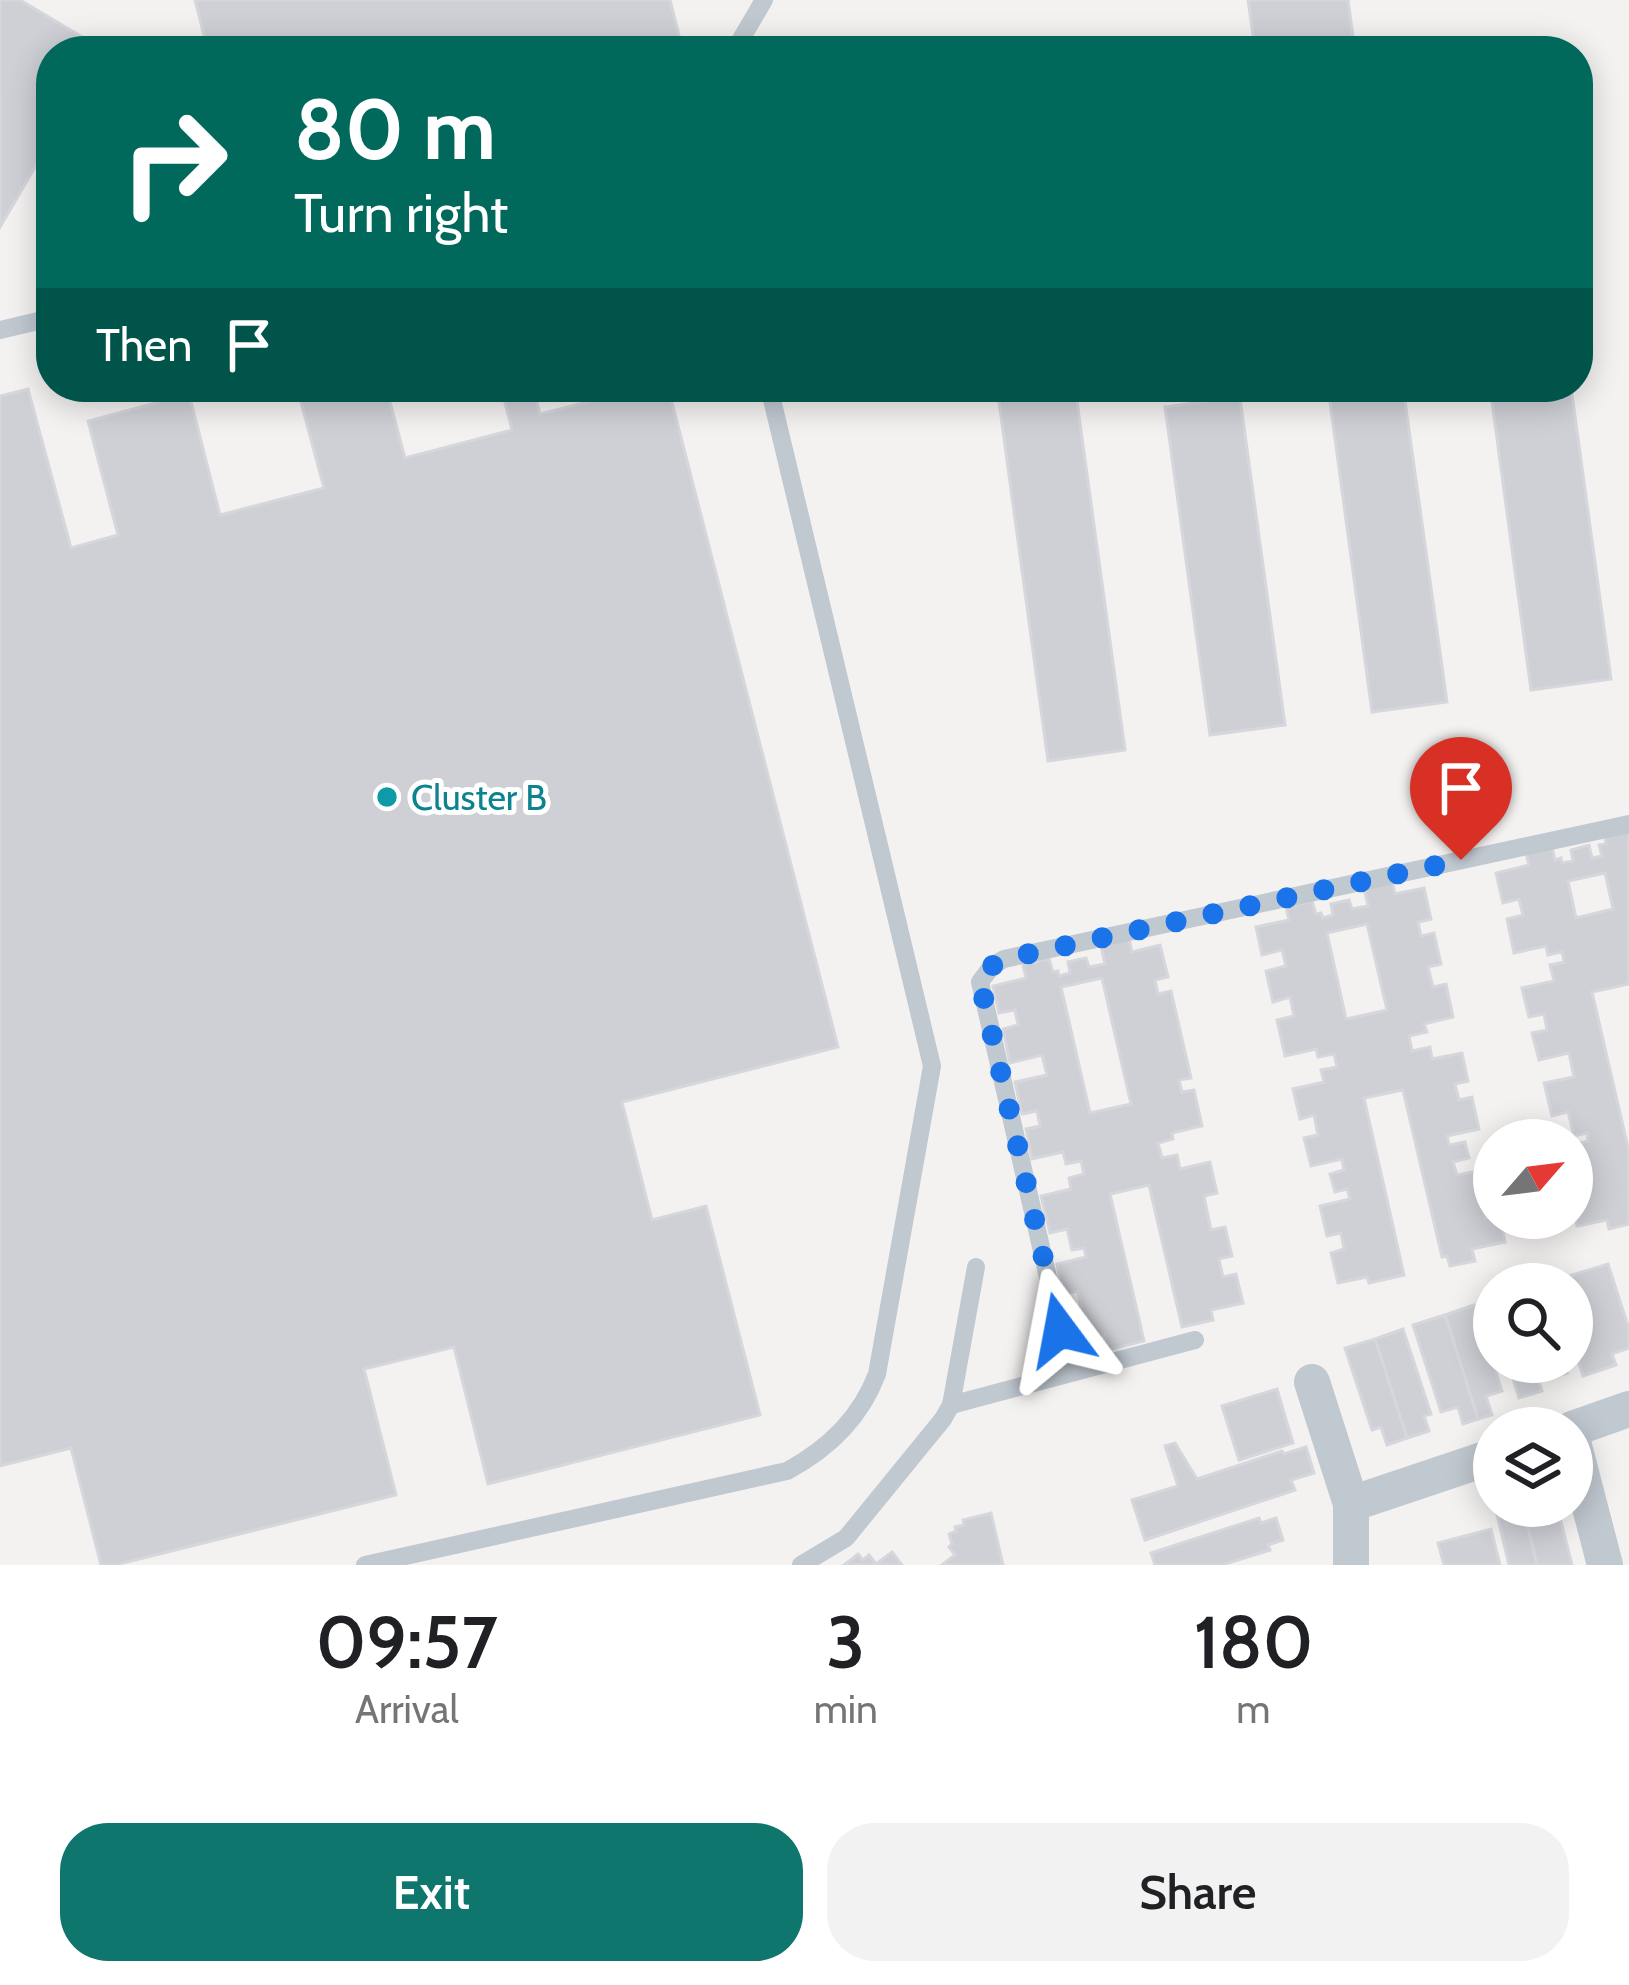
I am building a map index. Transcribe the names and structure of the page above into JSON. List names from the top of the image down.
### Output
{
  "places": ["Cluster B"],
  "north": "top right",
  "page": {
    "turn": ["80 m", "Turn right"],
    "then": "Then",
    "eta": [
      "09:57",
      "Arrival",
      "3",
      "min",
      "180",
      "m"
    ],
    "buttons": ["Exit", "Share"]
  }
}
